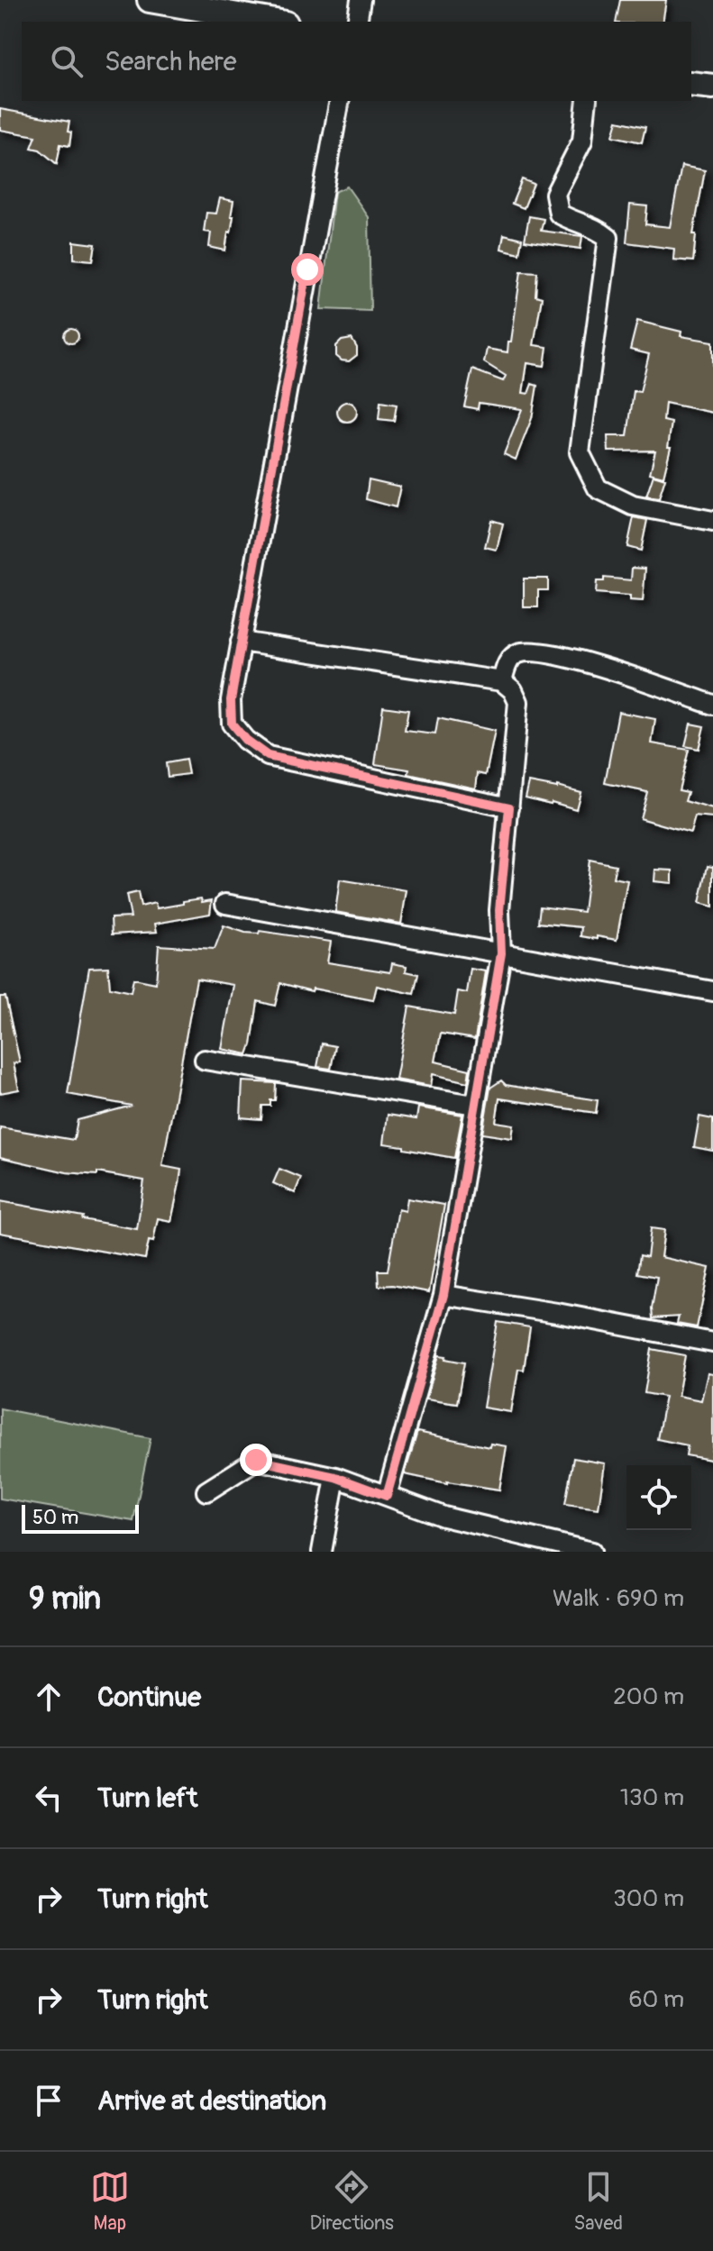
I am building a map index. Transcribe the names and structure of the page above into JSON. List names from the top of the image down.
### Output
{
  "scale_bar": "50 m",
  "page": {
    "search": "Search here",
    "scale": "50 m",
    "heading": ["9 min", "Walk · 690 m"],
    "list": [
      ["Continue", "200 m"],
      ["Turn left", "130 m"],
      ["Turn right", "300 m"],
      ["Turn right", "60 m"],
      "Arrive at destination"
    ],
    "nav": ["Map", "Directions", "Saved"]
  }
}
